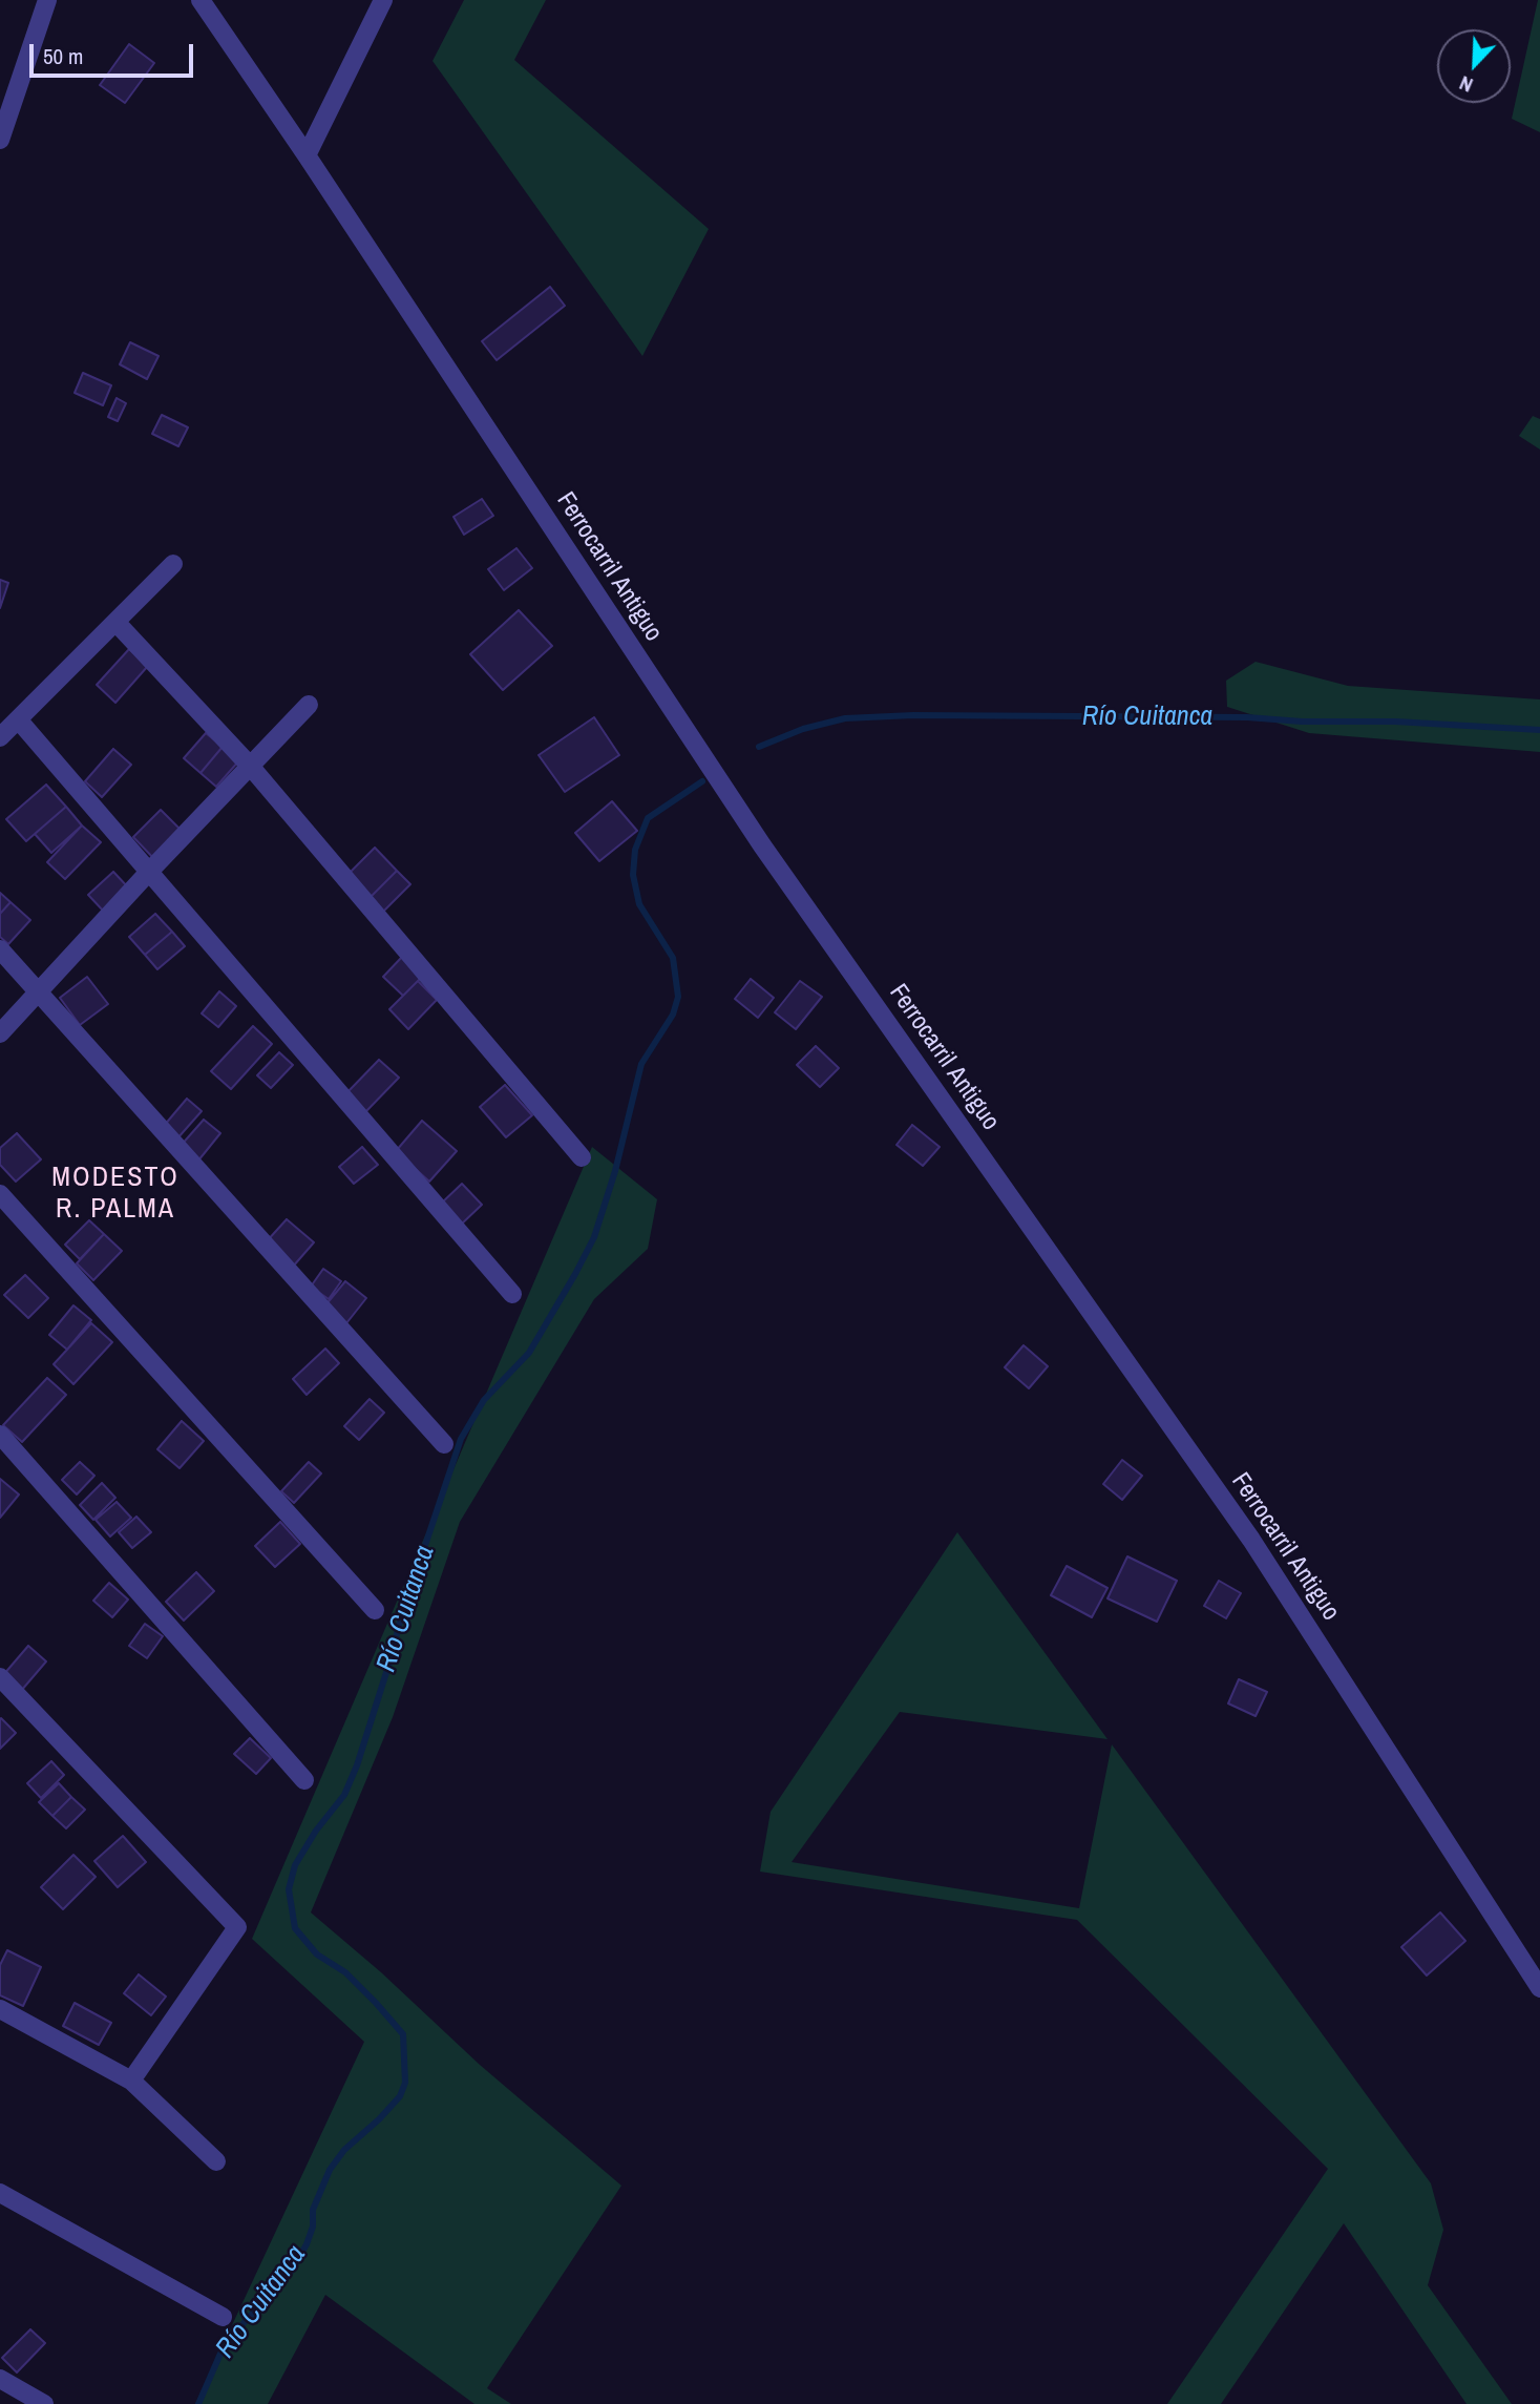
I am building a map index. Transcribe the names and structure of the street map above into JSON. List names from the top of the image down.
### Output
{
  "streets": {
    "street": ["Ferrocarril Antiguo"]
  },
  "districts": ["MODESTO R. PALMA"],
  "water": ["Río Cuitanca"],
  "scale_bar": "50 m",
  "north": "bottom left"
}
